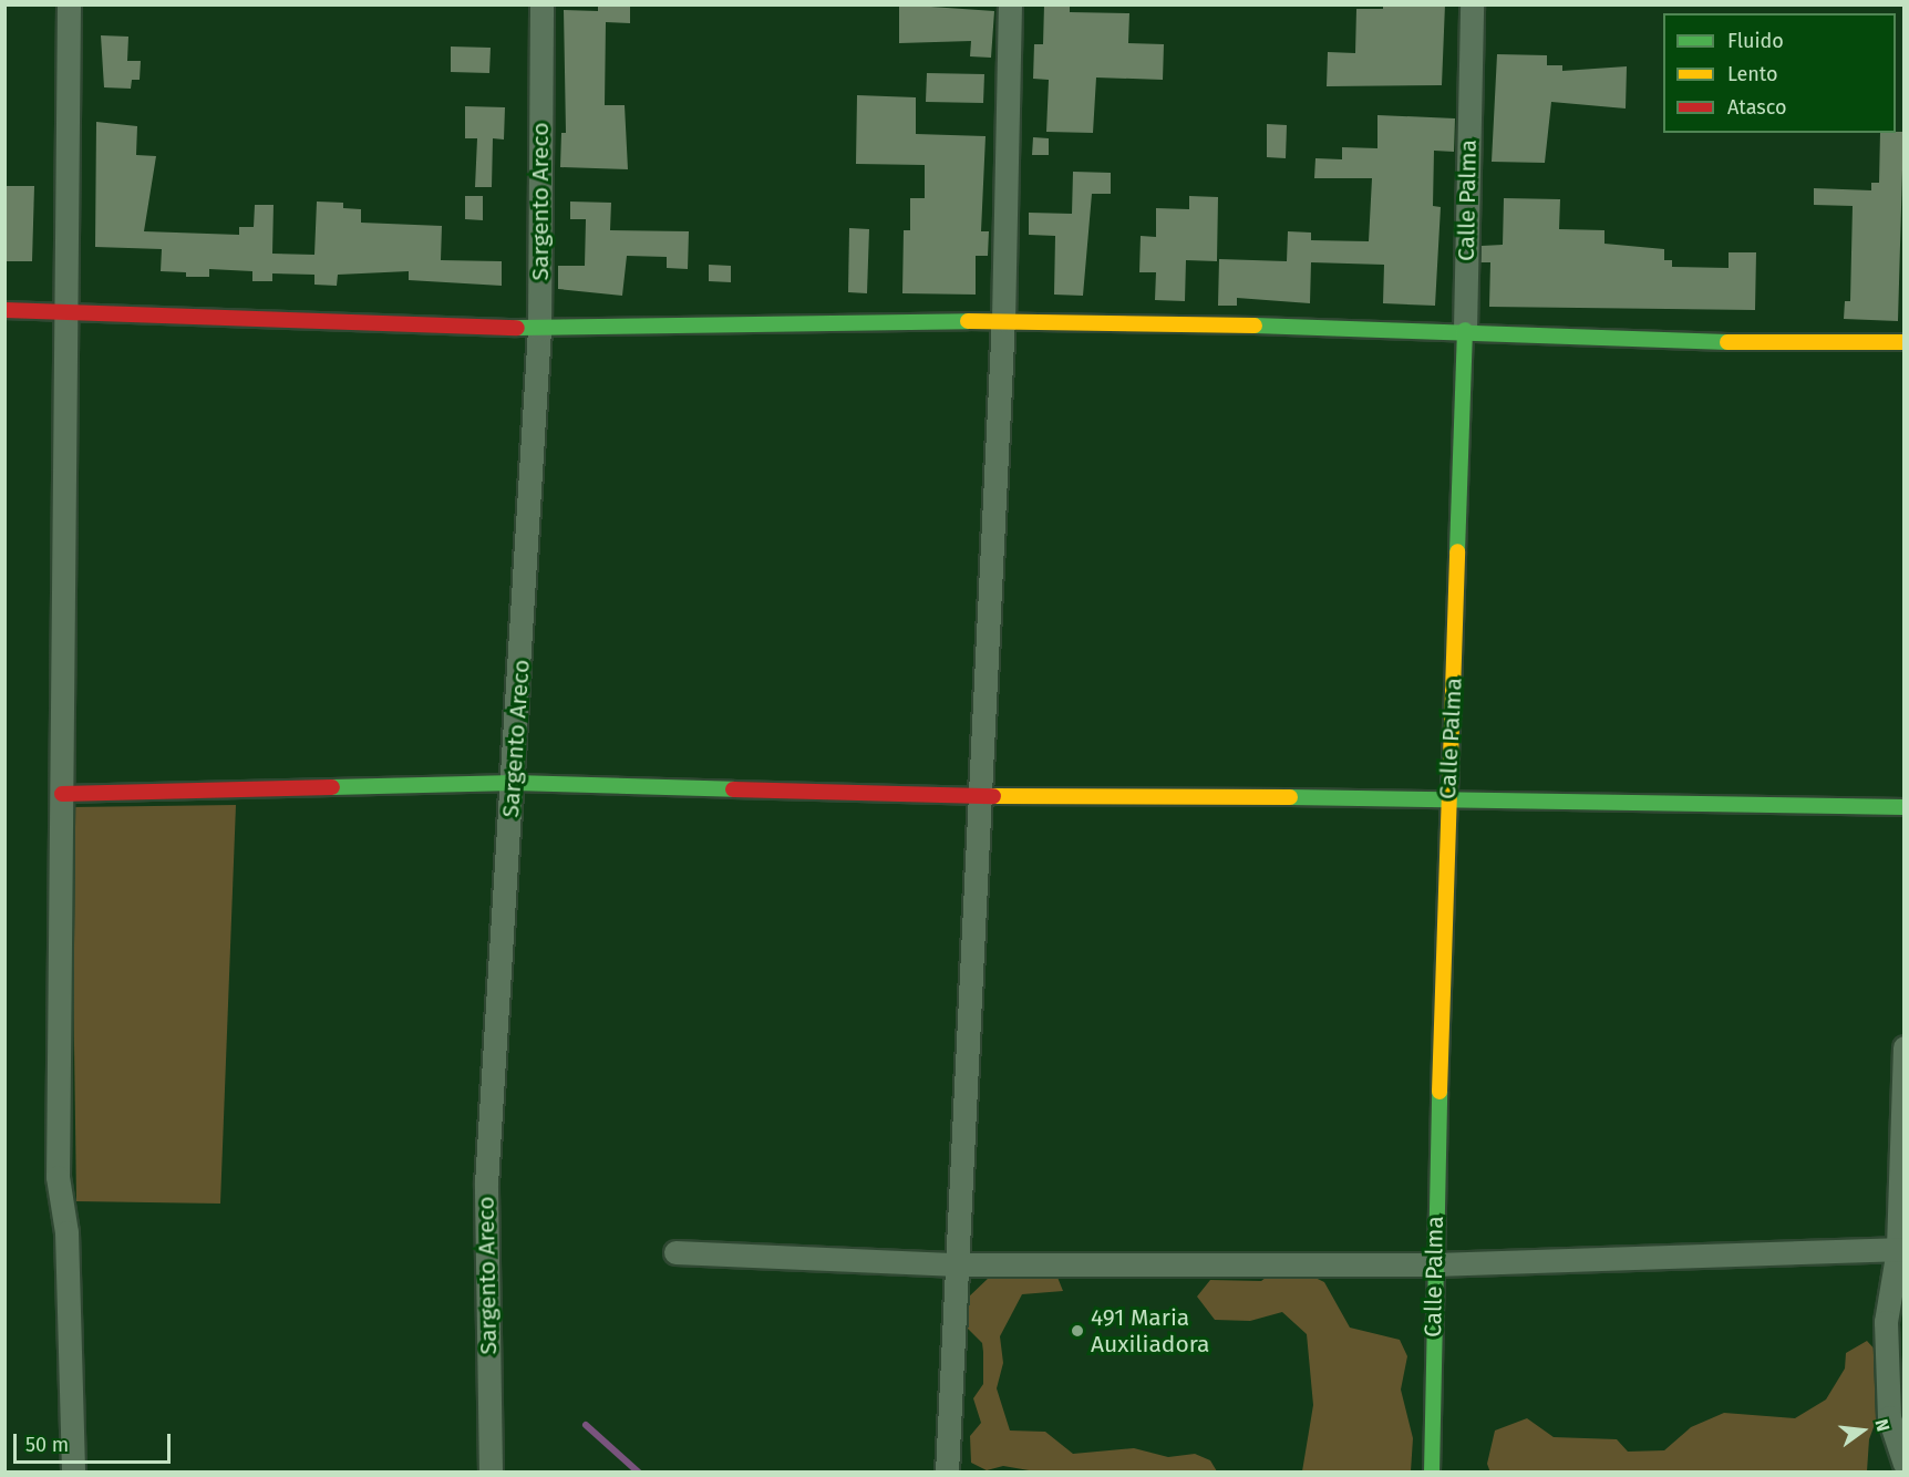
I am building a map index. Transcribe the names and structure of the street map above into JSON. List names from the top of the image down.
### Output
{
  "streets": {
    "street": ["Calle Palma", "Sargento Areco"]
  },
  "places": ["491 Maria Auxiliadora"],
  "legend": ["Fluido", "Lento", "Atasco"],
  "scale_bar": "50 m",
  "north": "right"
}
